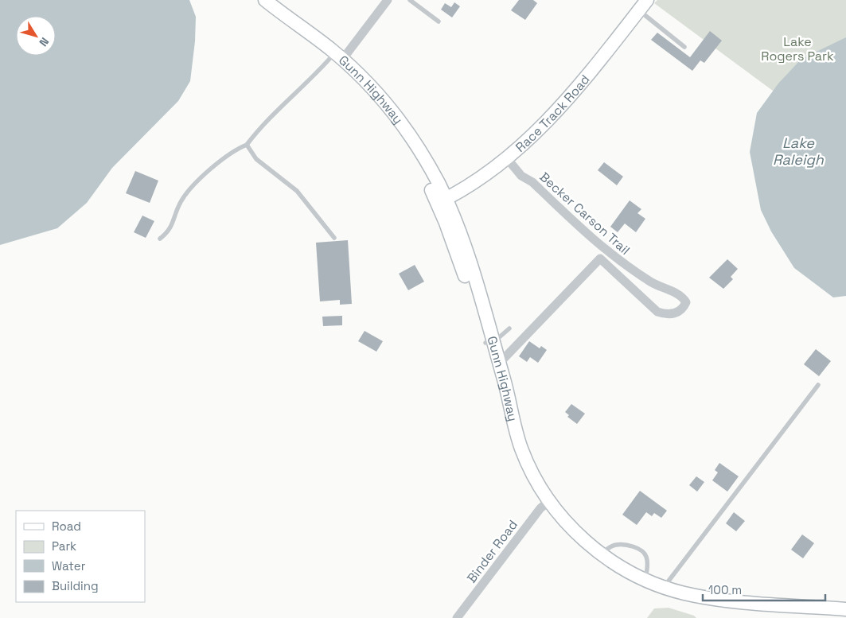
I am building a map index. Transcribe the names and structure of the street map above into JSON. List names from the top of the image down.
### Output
{
  "streets": {
    "main road": ["Gunn Highway", "Race Track Road"],
    "street": ["Becker Carson Trail", "Binder Road"]
  },
  "crossings": [
    ["Gunn Highway", "Race Track Road"],
    ["Gunn Highway", "Becker Carson Trail"],
    ["Gunn Highway", "Binder Road"],
    ["Race Track Road", "Becker Carson Trail"]
  ],
  "water": ["Lake Raleigh"],
  "parks": ["Lake Rogers Park"],
  "legend": [
    "Road",
    "Park",
    "Water",
    "Building"
  ],
  "scale_bar": "100 m",
  "north": "bottom right"
}
